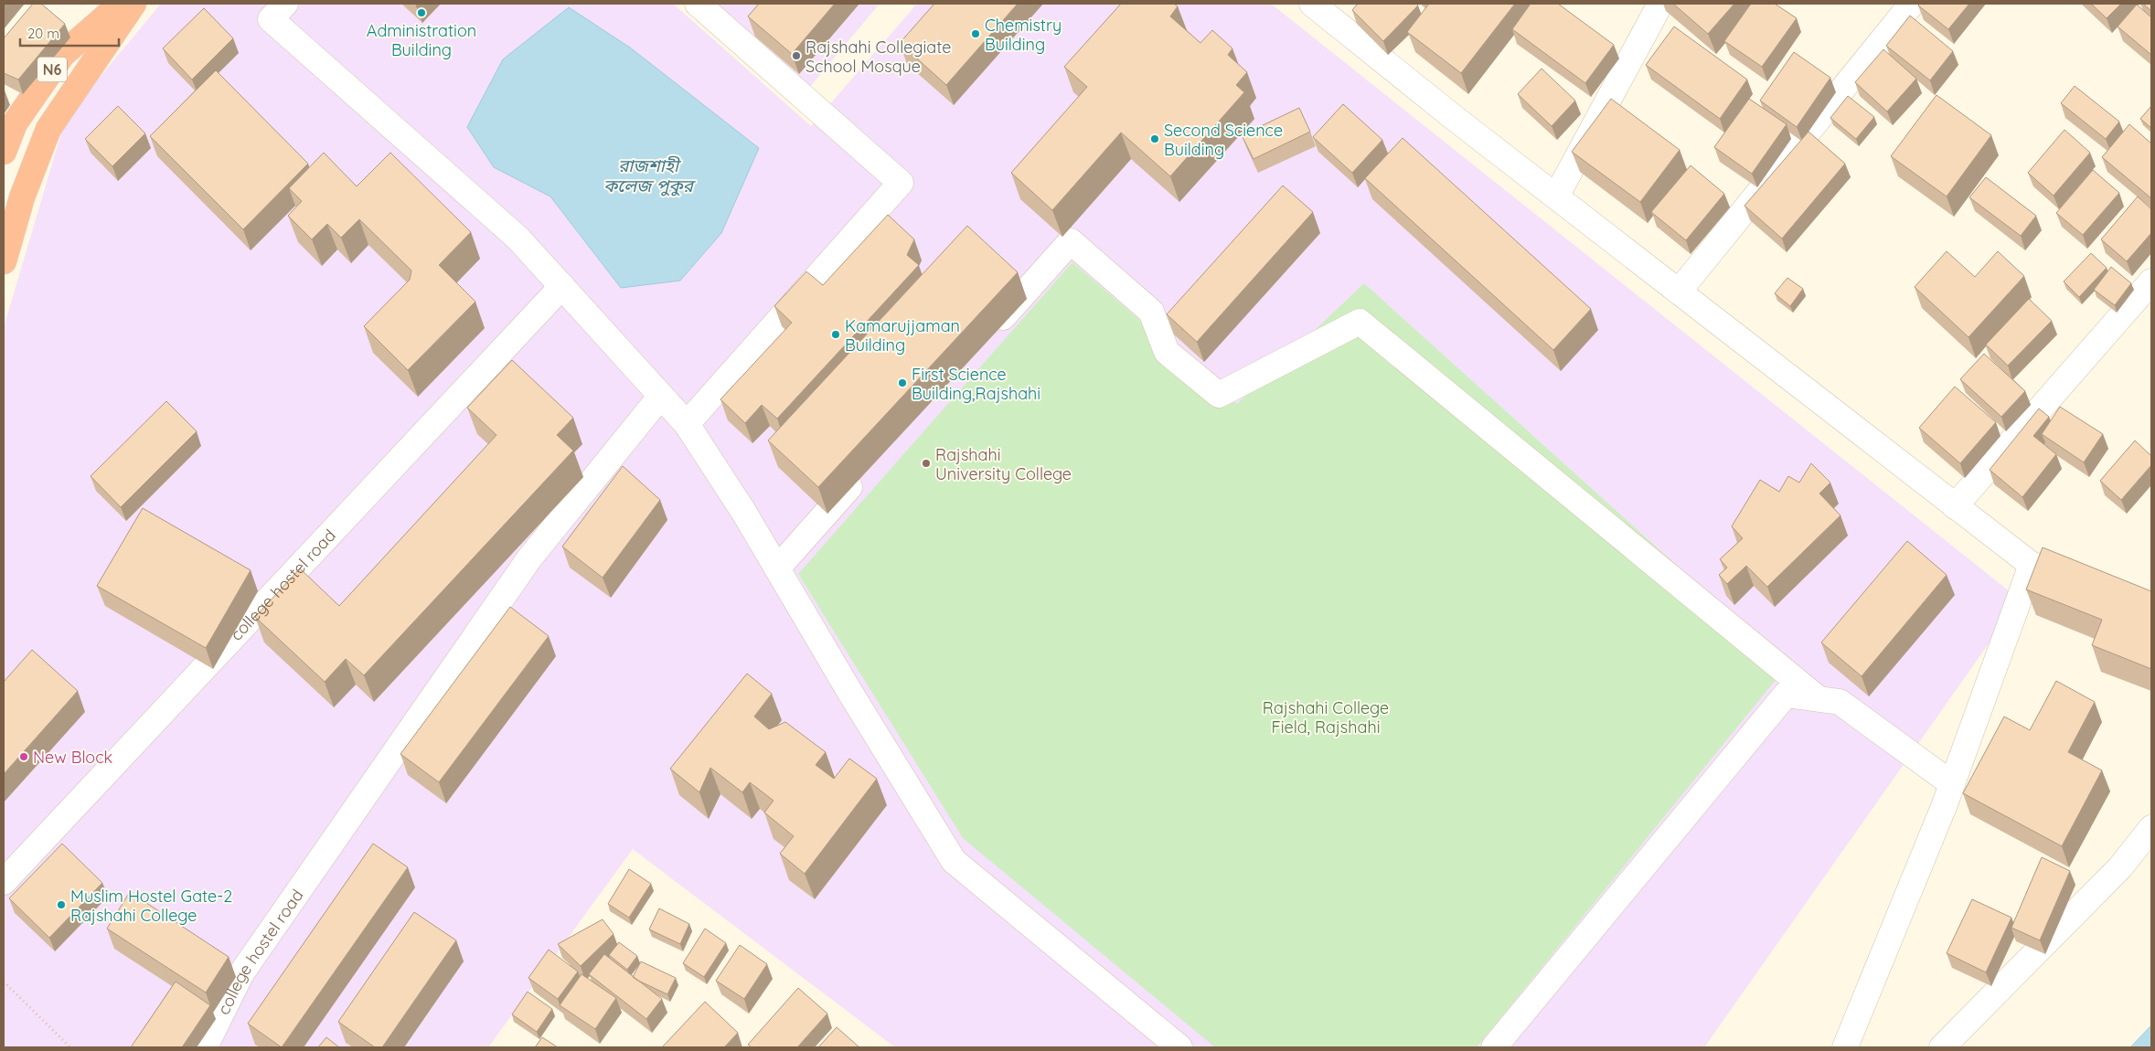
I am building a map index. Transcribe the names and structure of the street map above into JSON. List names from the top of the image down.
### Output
{
  "streets": {
    "highway": ["N6"],
    "street": ["college hostel road"]
  },
  "water": ["রাজশাহী কলেজ পুকুর"],
  "parks": ["Rajshahi College Field, Rajshahi"],
  "places": [
    "Administration Building",
    "Chemistry Building",
    "Rajshahi Collegiate School Mosque",
    "Second Science Building",
    "Kamarujjaman Building",
    "First Science Building,Rajshahi",
    "Rajshahi University College",
    "New Block",
    "Muslim Hostel Gate-2 Rajshahi College"
  ],
  "scale_bar": "20 m"
}
